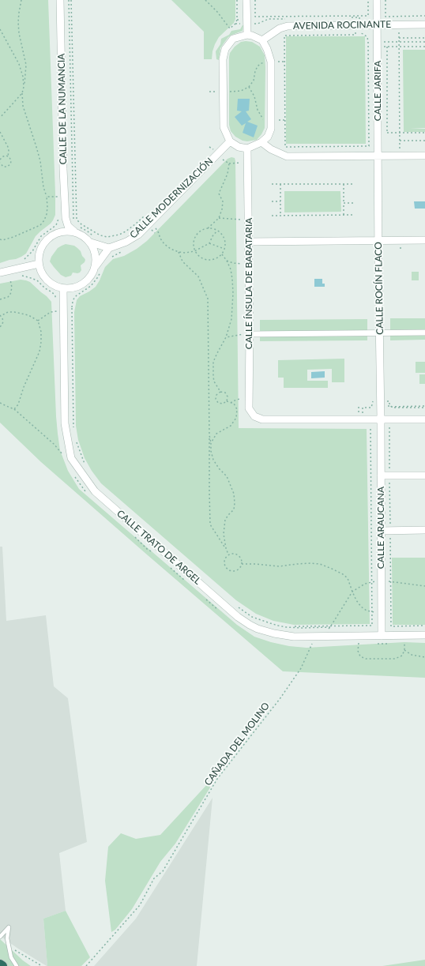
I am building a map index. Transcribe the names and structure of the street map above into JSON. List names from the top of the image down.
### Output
{
  "streets": {
    "street": [
      "AVENIDA ROCINANTE",
      "CALLE JARIFA",
      "CALLE DE LA NUMANCIA",
      "CALLE MODERNIZACIÓN",
      "CALLE ÍNSULA DE BARATARIA",
      "CALLE ROCÍN FLACO",
      "CALLE ARAUCANA",
      "CALLE TRATO DE ARGEL"
    ],
    "path": ["CAÑADA DEL MOLINO"]
  },
  "crossings": [
    ["AVENIDA ROCINANTE", "CALLE JARIFA"],
    ["CALLE JARIFA", "CALLE ROCÍN FLACO"],
    ["CALLE DE LA NUMANCIA", "CALLE TRATO DE ARGEL"],
    ["CALLE ÍNSULA DE BARATARIA", "CALLE ROCÍN FLACO"],
    ["CALLE ÍNSULA DE BARATARIA", "CALLE ARAUCANA"],
    ["CALLE ROCÍN FLACO", "CALLE ARAUCANA"],
    ["CALLE ARAUCANA", "CALLE TRATO DE ARGEL"],
    ["CALLE ARAUCANA", "CAÑADA DEL MOLINO"],
    ["CALLE TRATO DE ARGEL", "CAÑADA DEL MOLINO"]
  ]
}
